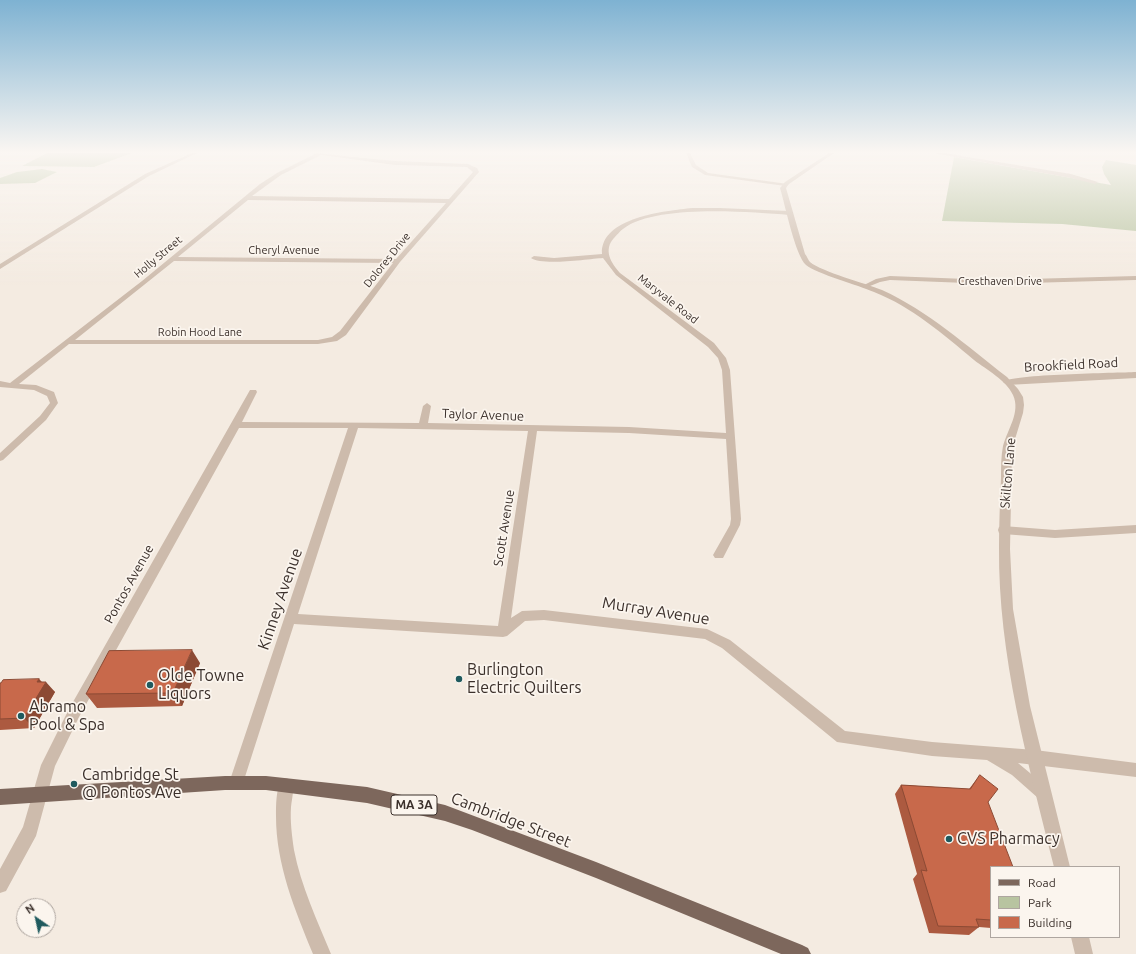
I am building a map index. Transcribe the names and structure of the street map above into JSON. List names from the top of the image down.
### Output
{
  "streets": {
    "main road": ["MA 3A", "Cambridge Street"],
    "street": [
      "Cheryl Avenue",
      "Holly Street",
      "Dolores Drive",
      "Cresthaven Drive",
      "Maryvale Road",
      "Robin Hood Lane",
      "Brookfield Road",
      "Taylor Avenue",
      "Skilton Lane",
      "Scott Avenue",
      "Pontos Avenue",
      "Kinney Avenue",
      "Murray Avenue"
    ]
  },
  "crossings": [
    ["Cheryl Avenue", "Holly Street"],
    ["Cheryl Avenue", "Dolores Drive"],
    ["Holly Street", "Robin Hood Lane"],
    ["Dolores Drive", "Robin Hood Lane"],
    ["Cresthaven Drive", "Skilton Lane"],
    ["Maryvale Road", "Taylor Avenue"],
    ["Brookfield Road", "Skilton Lane"],
    ["Taylor Avenue", "Scott Avenue"],
    ["Taylor Avenue", "Pontos Avenue"],
    ["Taylor Avenue", "Kinney Avenue"],
    ["Skilton Lane", "Murray Avenue"],
    ["Scott Avenue", "Murray Avenue"],
    ["Pontos Avenue", "Cambridge Street"],
    ["Kinney Avenue", "Cambridge Street"]
  ],
  "places": [
    "Burlington Electric Quilters",
    "Olde Towne Liquors",
    "Abramo Pool & Spa",
    "Cambridge St @ Pontos Ave",
    "CVS Pharmacy"
  ],
  "legend": ["Road", "Park", "Building"],
  "north": "top left"
}
